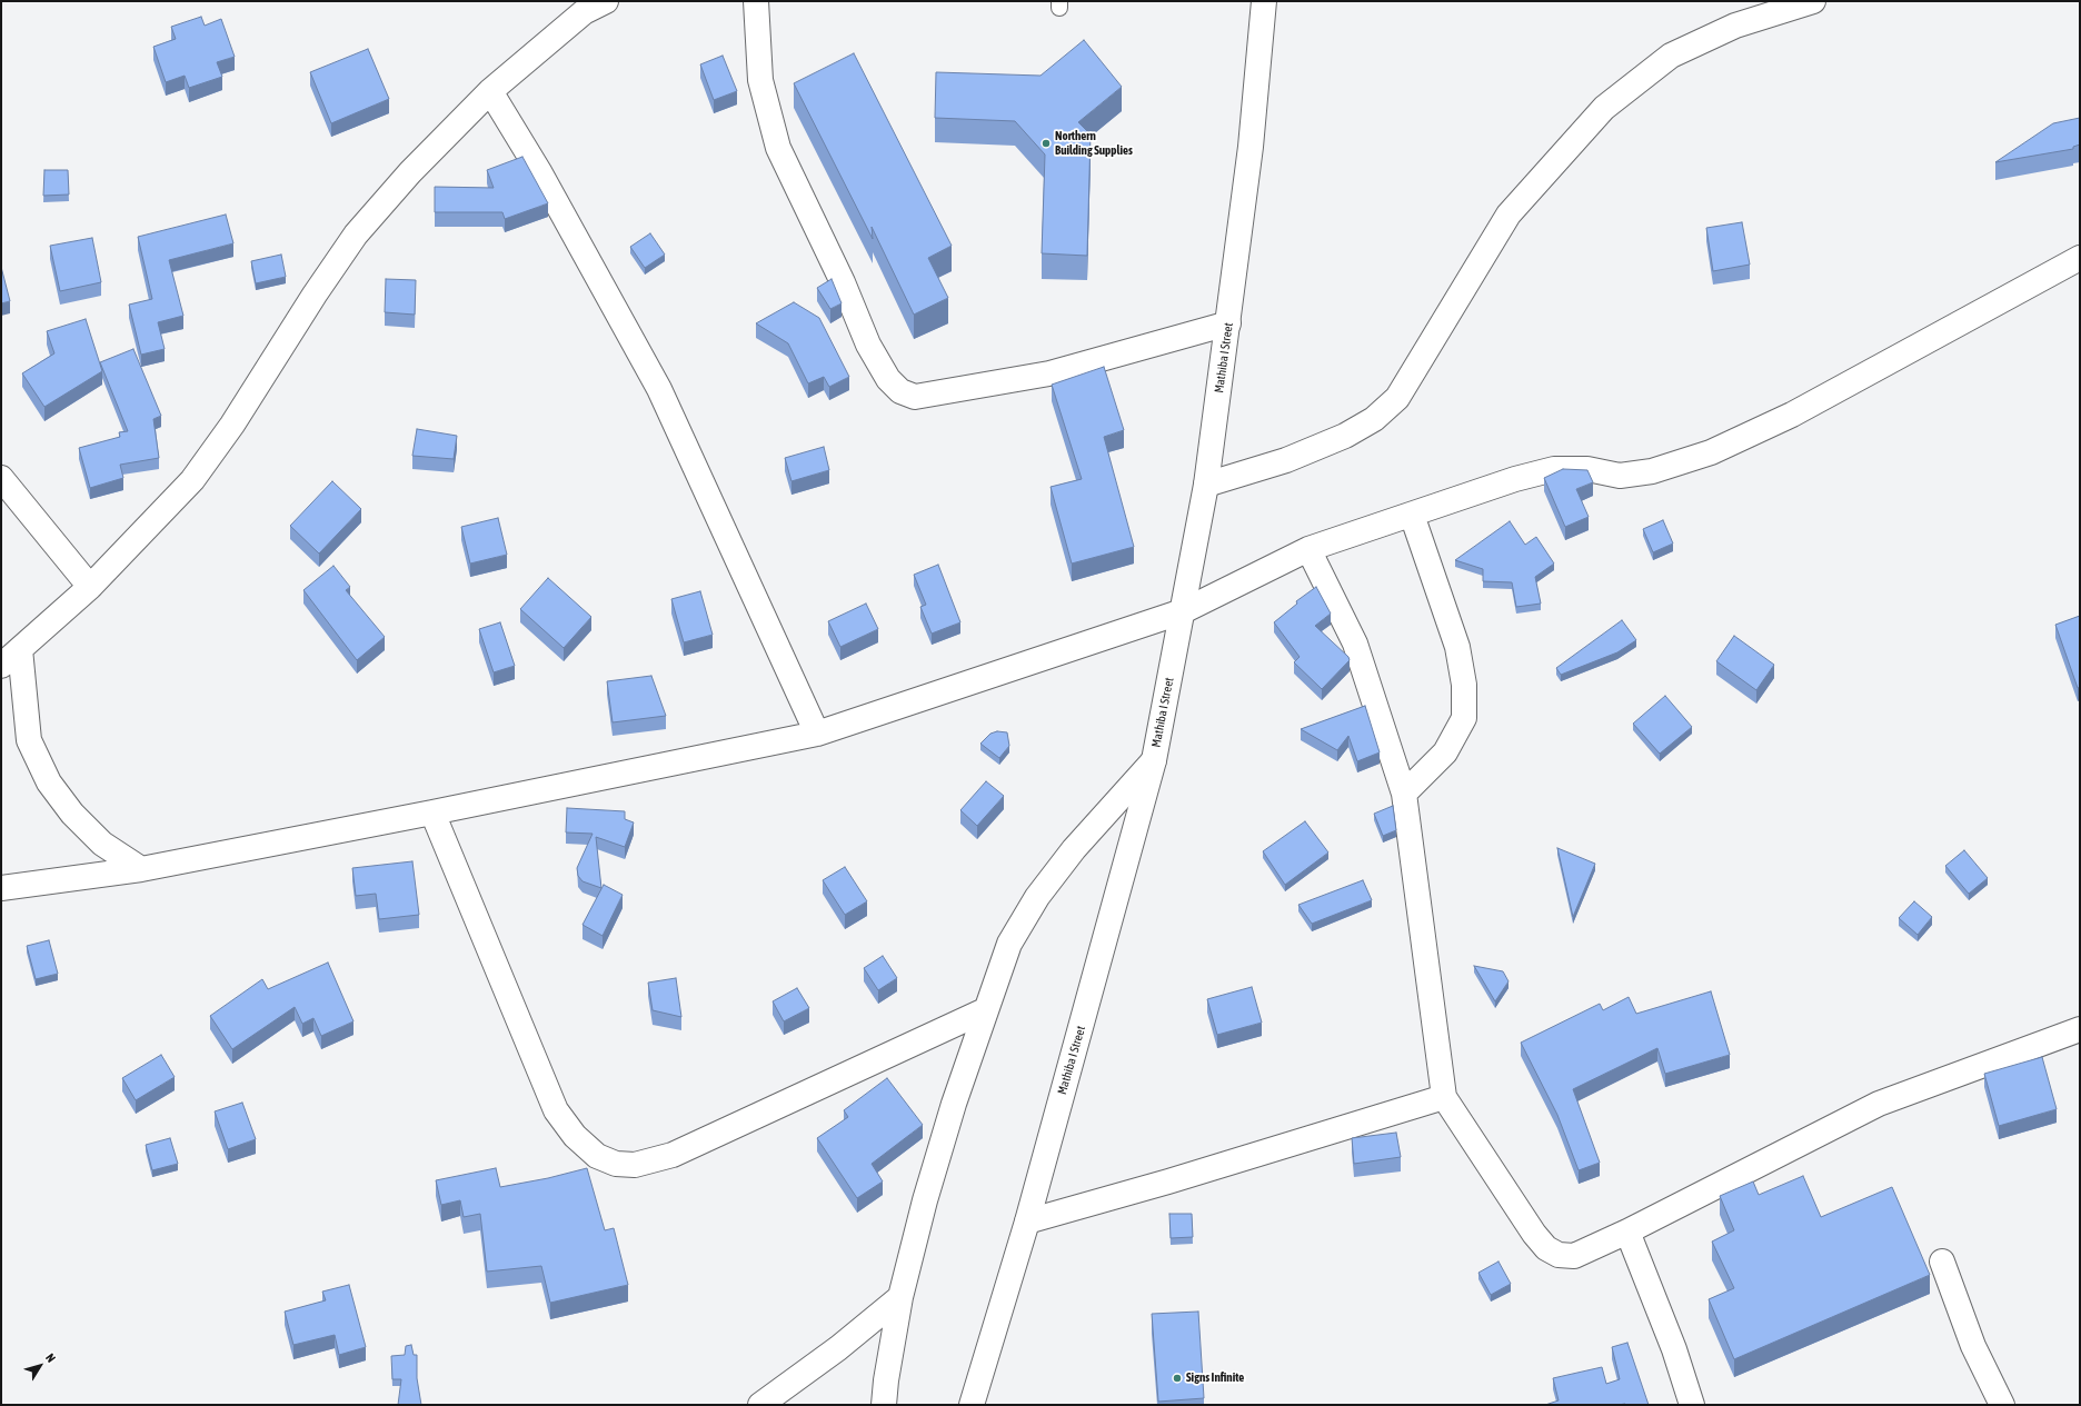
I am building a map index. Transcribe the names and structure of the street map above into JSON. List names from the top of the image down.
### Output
{
  "streets": {
    "street": ["Mathiba I Street"]
  },
  "places": ["Northern Building Supplies", "Signs Infinite"],
  "north": "top right"
}
